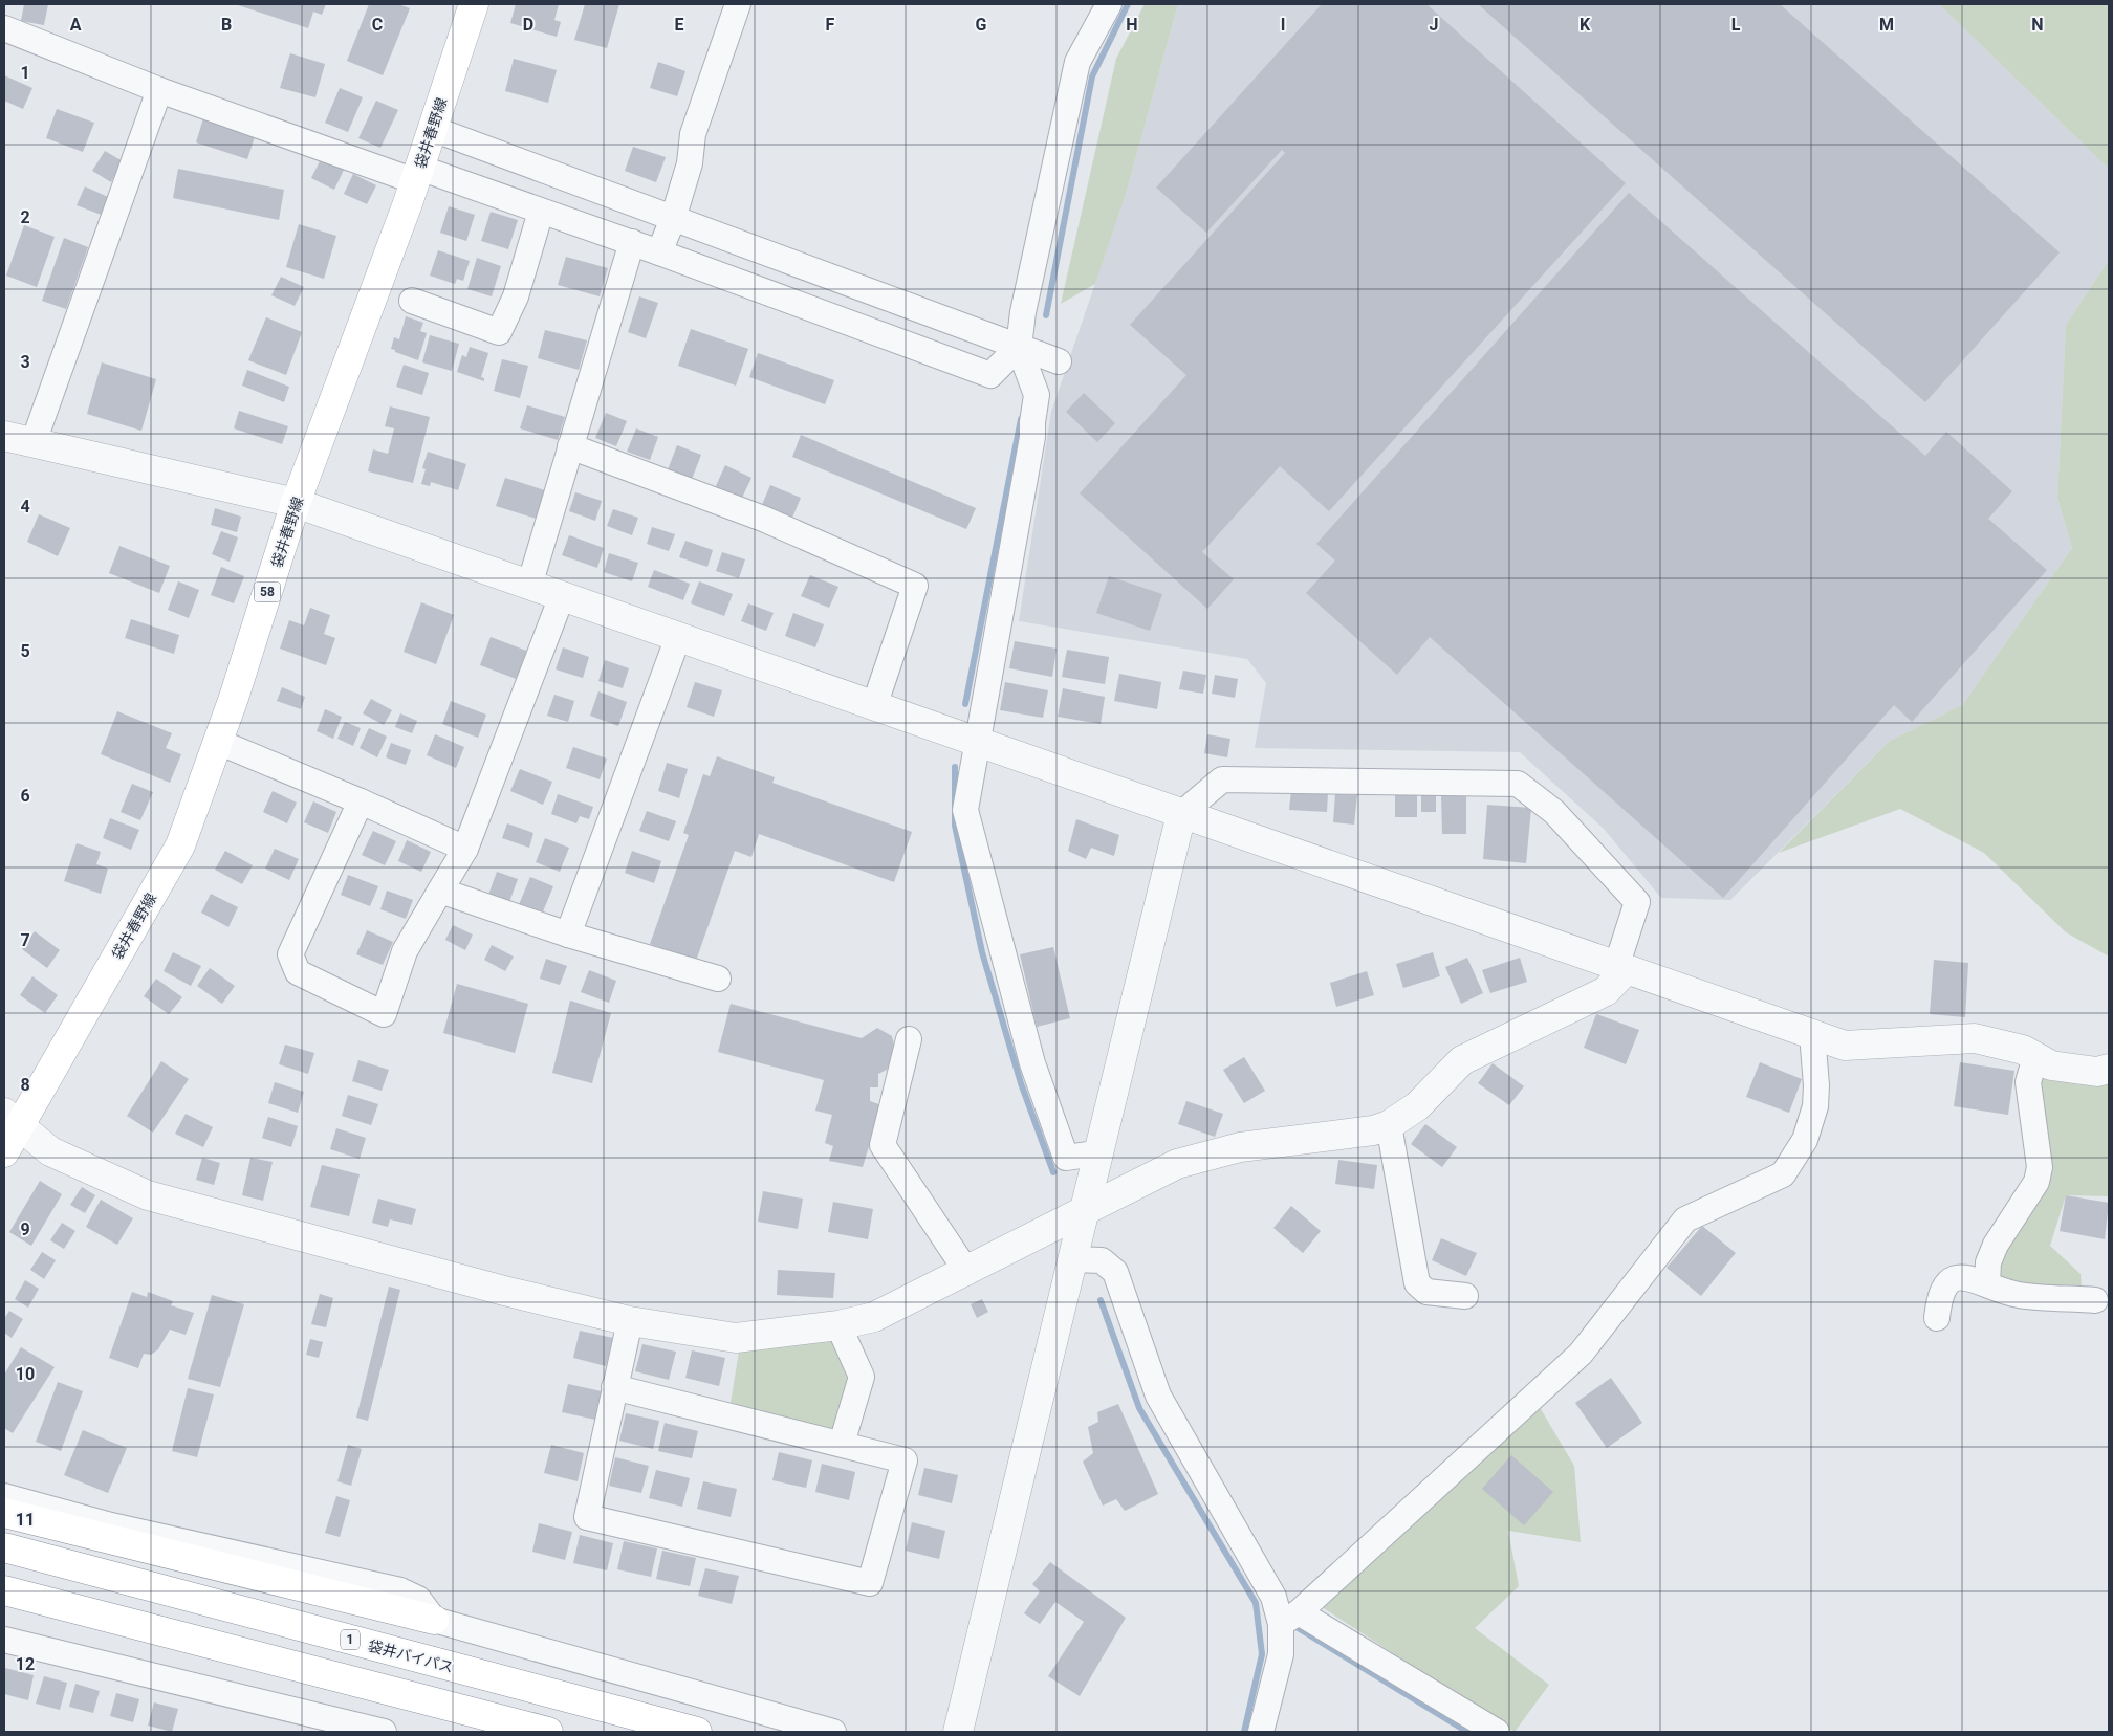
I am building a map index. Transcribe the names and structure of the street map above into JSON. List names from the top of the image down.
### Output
{
  "streets": {
    "main road": [
      "袋井春野線",
      "58",
      "1",
      "袋井バイパス"
    ]
  },
  "grid": {
    "columns": [
      "A",
      "B",
      "C",
      "D",
      "E",
      "F",
      "G",
      "H",
      "I",
      "J",
      "K",
      "L",
      "M",
      "N"
    ],
    "rows": [
      "1",
      "2",
      "3",
      "4",
      "5",
      "6",
      "7",
      "8",
      "9",
      "10",
      "11",
      "12"
    ]
  }
}
